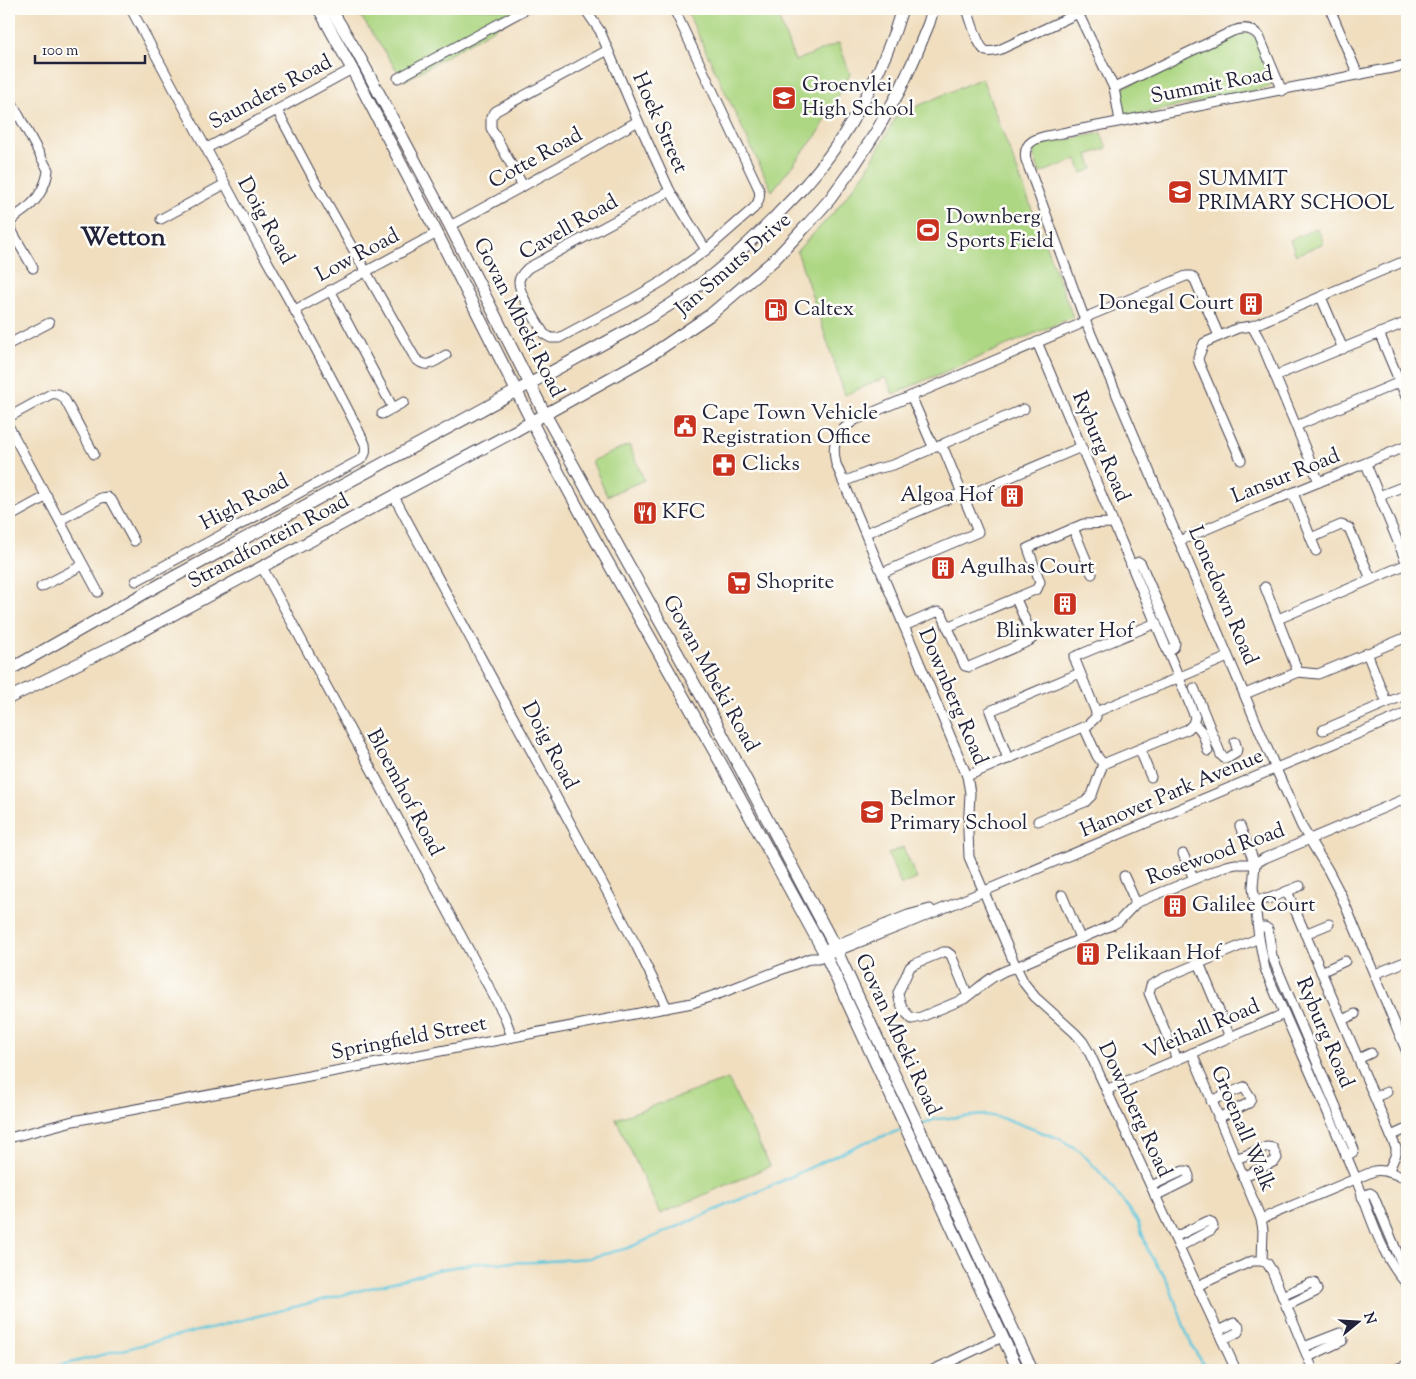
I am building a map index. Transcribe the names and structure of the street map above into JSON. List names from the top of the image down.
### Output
{
  "streets": {
    "main road": ["Jan Smuts Drive", "Govan Mbeki Road", "Strandfontein Road"],
    "street": [
      "Summit Road",
      "Saunders Road",
      "Hoek Street",
      "Cotte Road",
      "Doig Road",
      "Cavell Road",
      "Low Road",
      "Ryburg Road",
      "Lansur Road",
      "High Road",
      "Lonedown Road",
      "Downberg Road",
      "Bloemhof Road",
      "Hanover Park Avenue",
      "Rosewood Road",
      "Vleihall Road",
      "Springfield Street",
      "Groenall Walk"
    ]
  },
  "crossings": [
    ["Summit Road", "Lonedown Road"],
    ["Saunders Road", "Doig Road"],
    ["Saunders Road", "Govan Mbeki Road"],
    ["Hoek Street", "Cotte Road"],
    ["Hoek Street", "Cavell Road"],
    ["Cotte Road", "Govan Mbeki Road"],
    ["Doig Road", "Low Road"],
    ["Doig Road", "High Road"],
    ["Doig Road", "Springfield Street"],
    ["Low Road", "Govan Mbeki Road"],
    ["Jan Smuts Drive", "Govan Mbeki Road"],
    ["Jan Smuts Drive", "Strandfontein Road"],
    ["Govan Mbeki Road", "Strandfontein Road"],
    ["Govan Mbeki Road", "Hanover Park Avenue"],
    ["Govan Mbeki Road", "Springfield Street"],
    ["Ryburg Road", "Downberg Road"],
    ["Ryburg Road", "Rosewood Road"],
    ["Ryburg Road", "Vleihall Road"],
    ["Ryburg Road", "Groenall Walk"],
    ["Lansur Road", "Lonedown Road"],
    ["Strandfontein Road", "Bloemhof Road"],
    ["Lonedown Road", "Downberg Road"],
    ["Lonedown Road", "Hanover Park Avenue"],
    ["Lonedown Road", "Rosewood Road"],
    ["Downberg Road", "Hanover Park Avenue"],
    ["Downberg Road", "Rosewood Road"],
    ["Downberg Road", "Vleihall Road"],
    ["Bloemhof Road", "Springfield Street"],
    ["Hanover Park Avenue", "Springfield Street"],
    ["Vleihall Road", "Groenall Walk"]
  ],
  "districts": ["Wetton"],
  "places": {
    "school or university": ["Groenvlei High School", "SUMMIT PRIMARY SCHOOL", "Belmor Primary School"],
    "sports": ["Downberg Sports Field"],
    "building": [
      "Donegal Court",
      "Algoa Hof",
      "Agulhas Court",
      "Blinkwater Hof",
      "Galilee Court",
      "Pelikaan Hof"
    ],
    "fuel station": ["Caltex"],
    "public building": ["Cape Town Vehicle Registration Office"],
    "pharmacy": ["Clicks"],
    "restaurant": ["KFC"],
    "supermarket": ["Shoprite"]
  },
  "scale_bar": "100 m",
  "north": "right"
}
